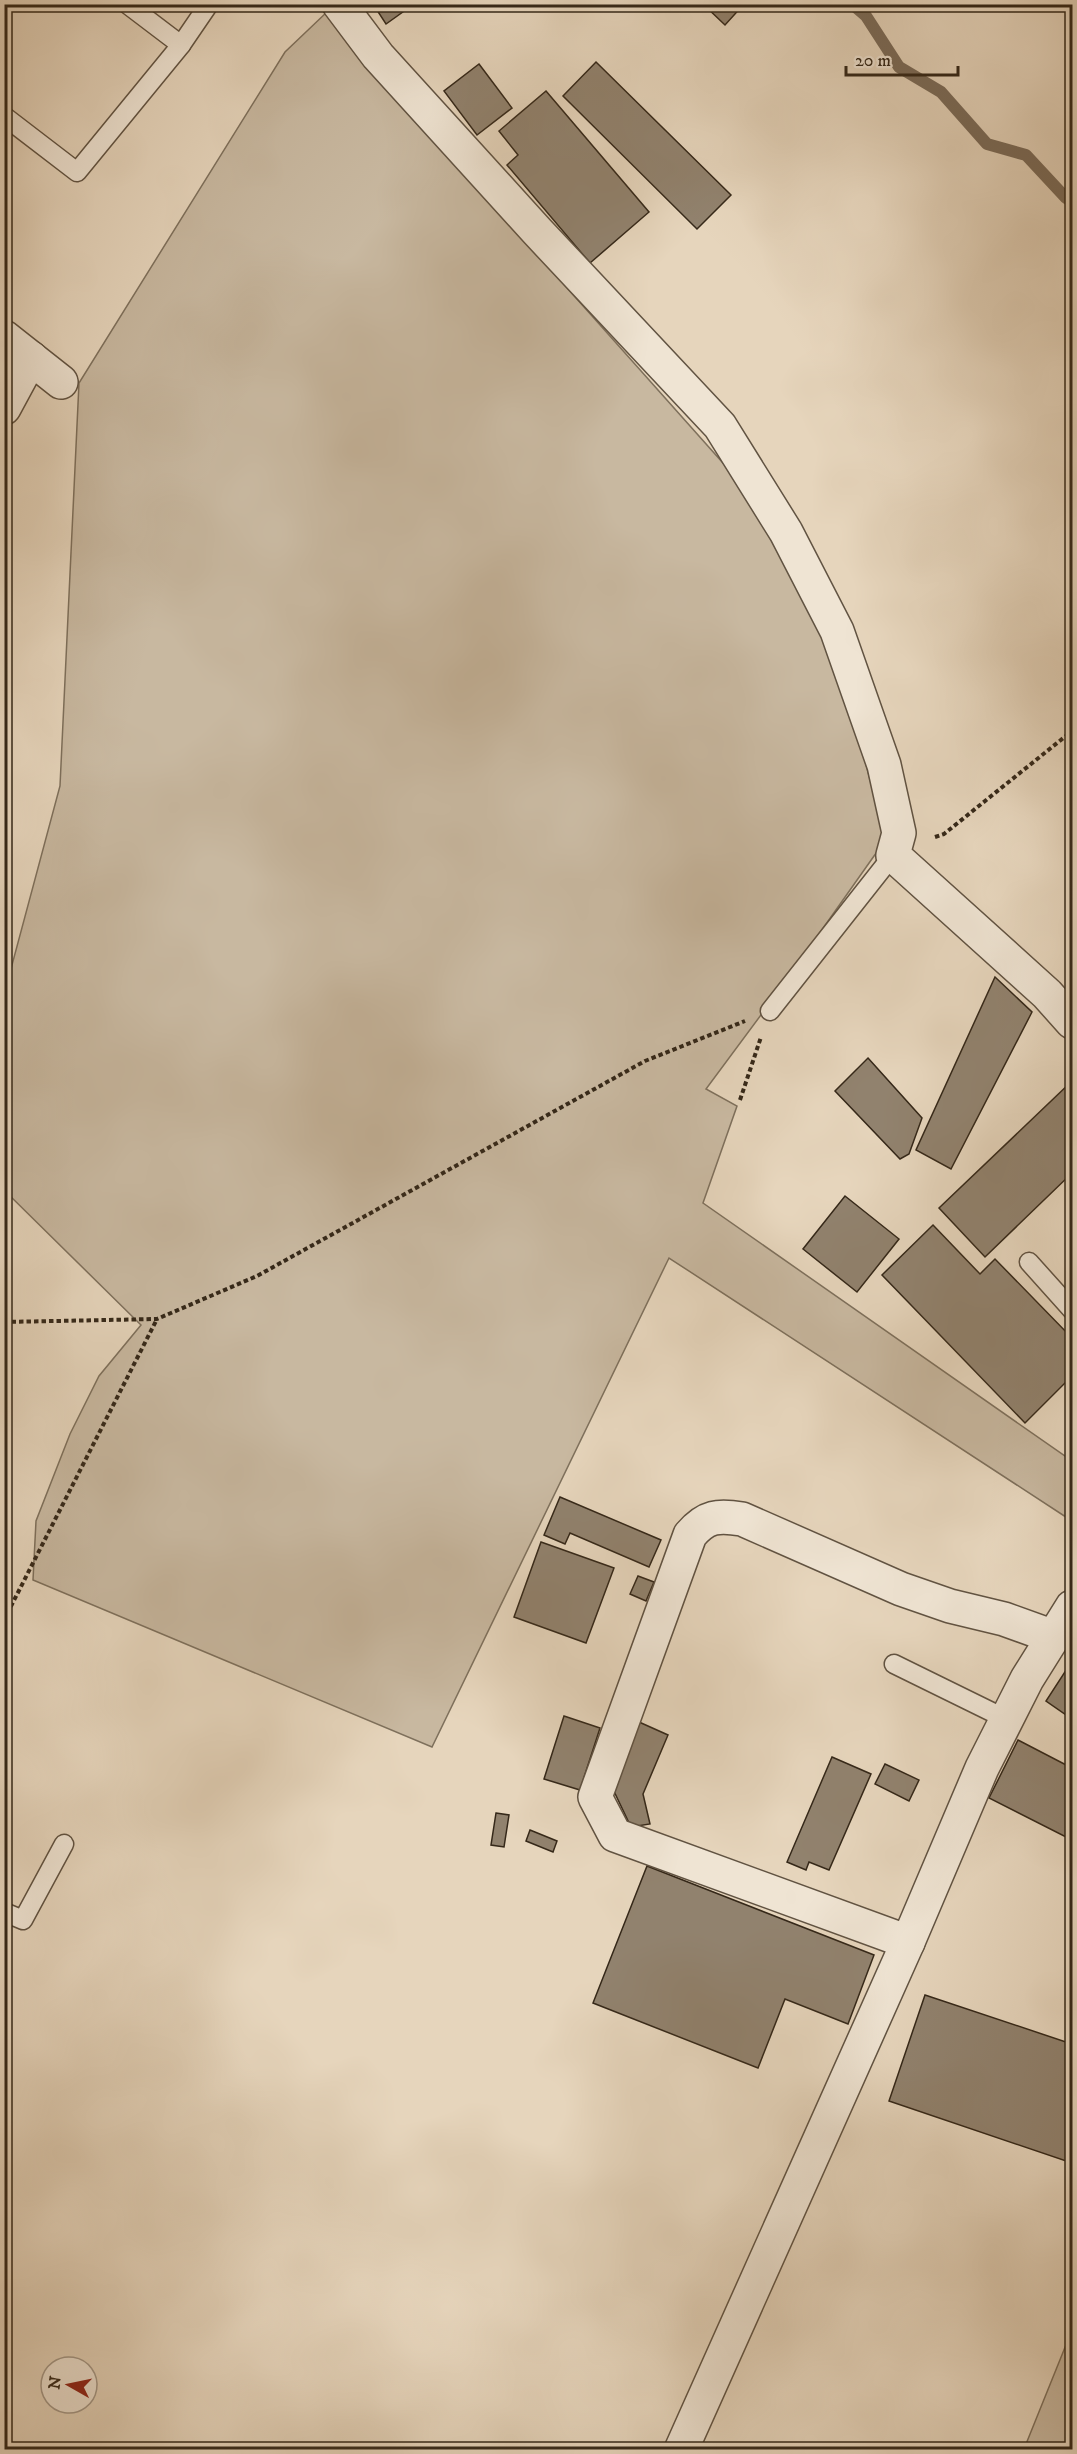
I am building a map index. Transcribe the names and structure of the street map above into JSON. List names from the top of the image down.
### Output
{
  "scale_bar": "20 m",
  "north": "left"
}
